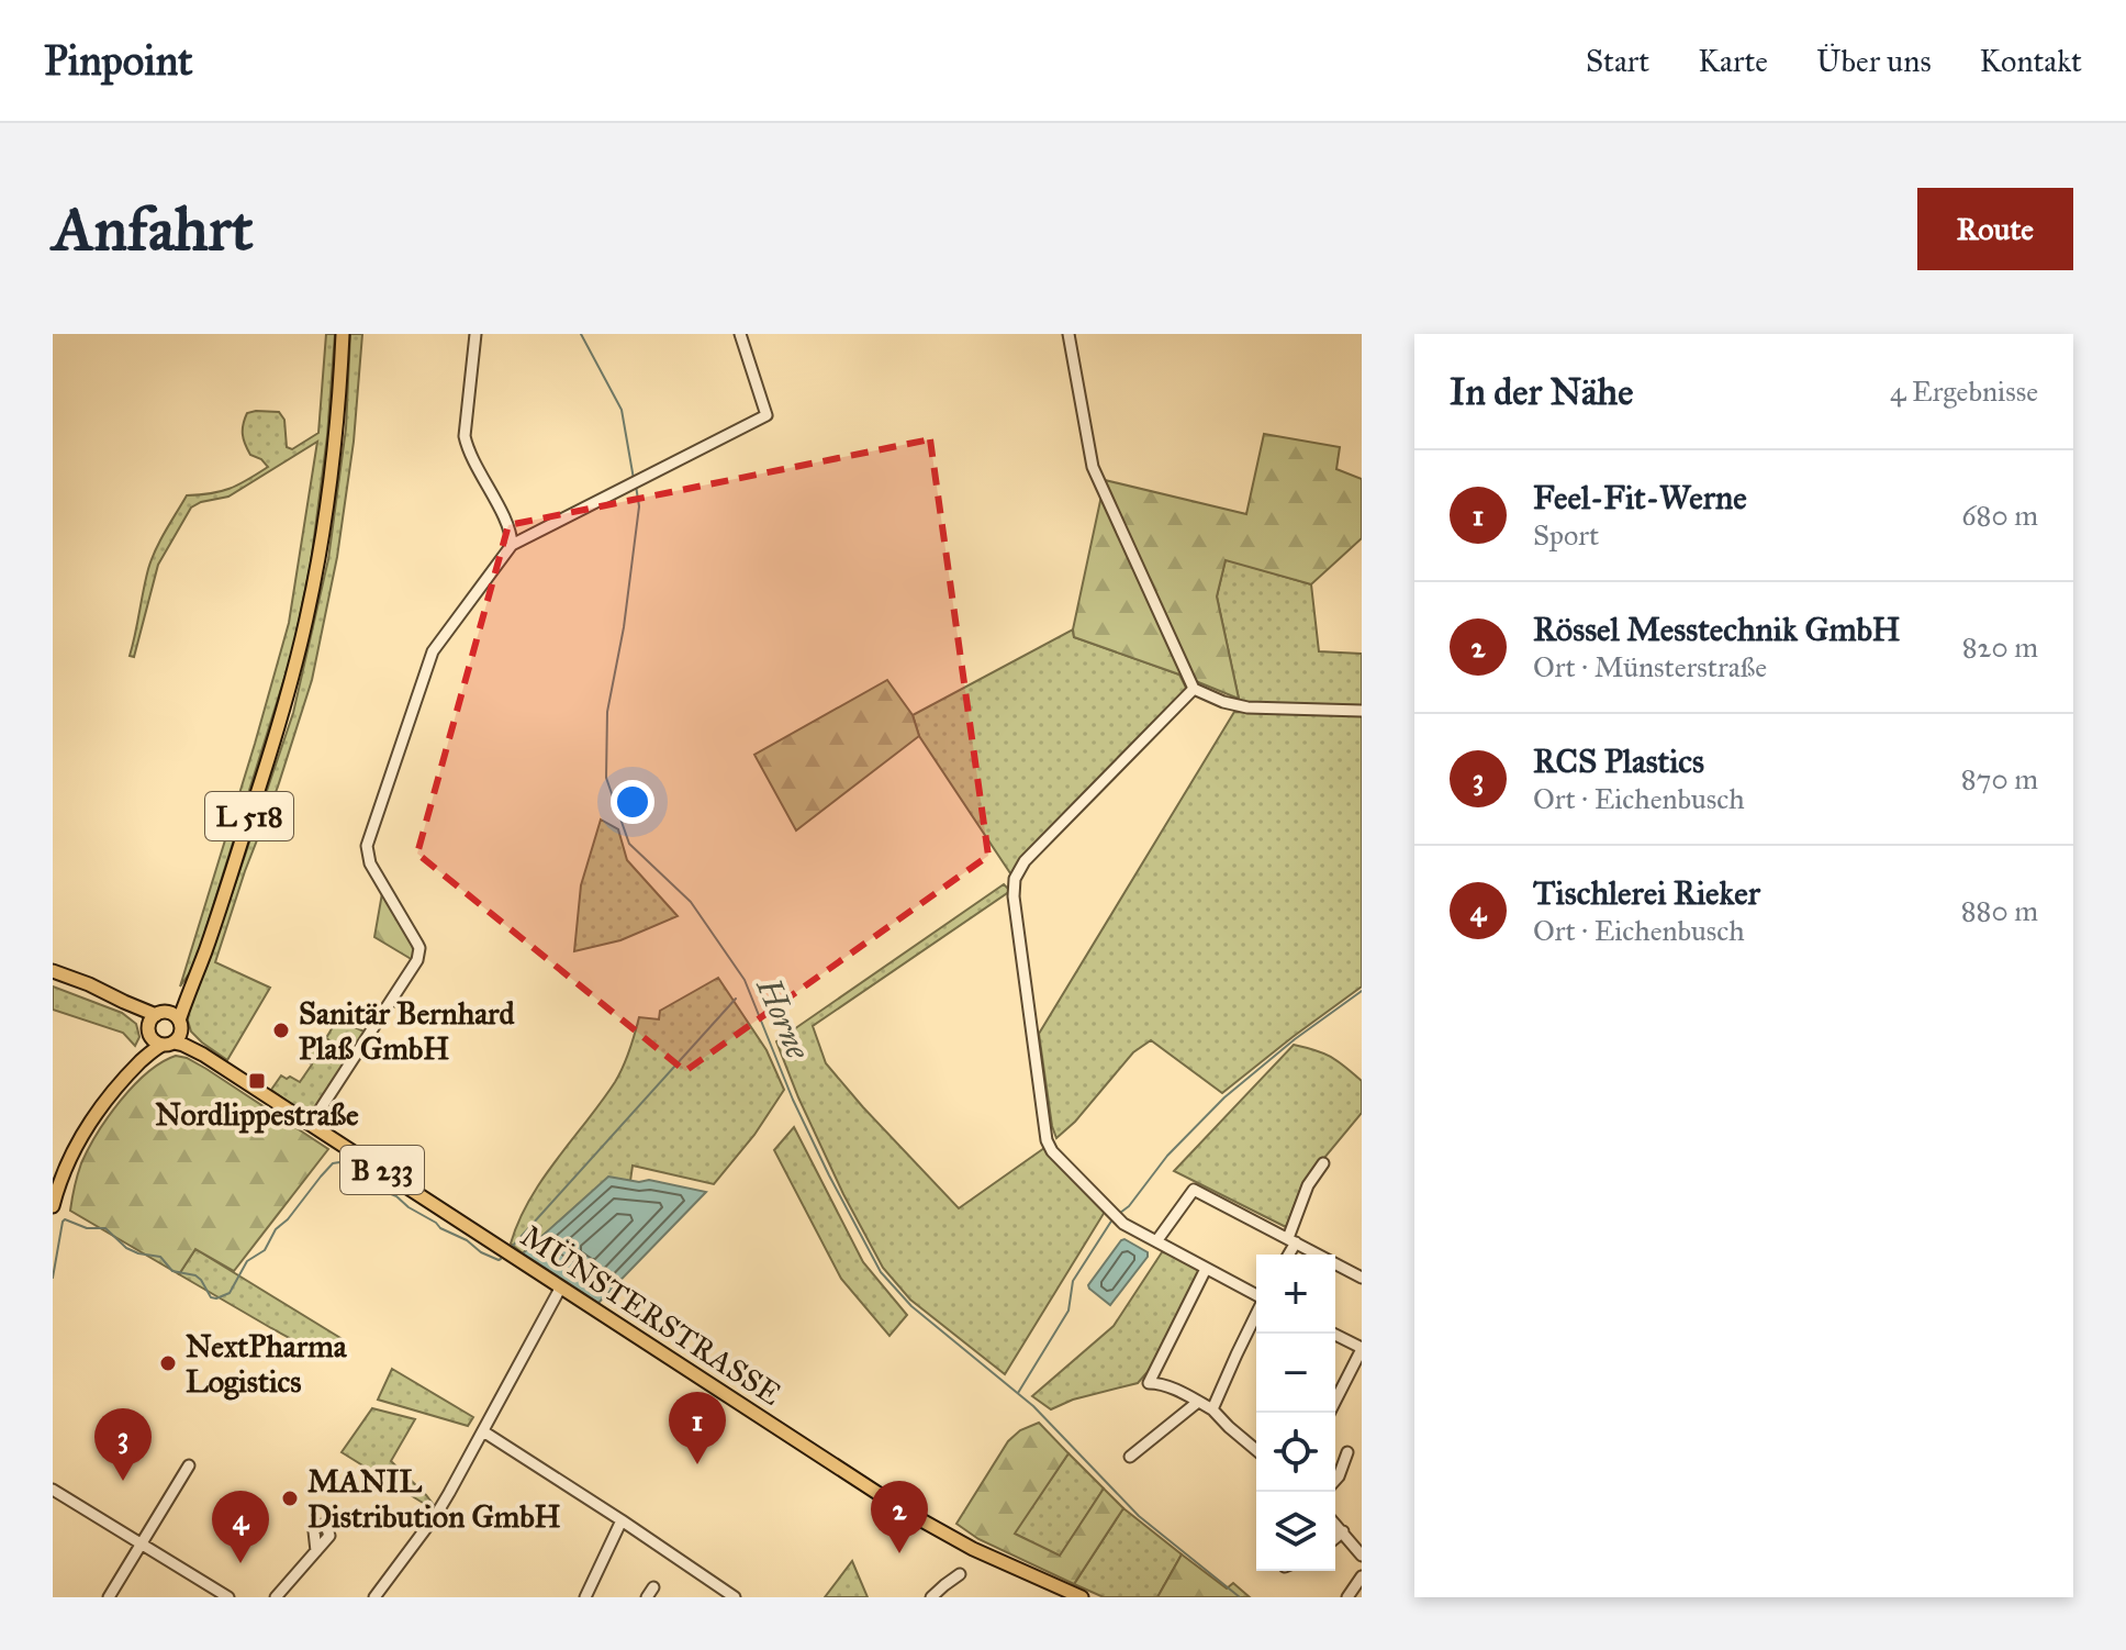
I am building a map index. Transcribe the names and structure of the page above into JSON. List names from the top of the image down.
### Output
{
  "streets": {
    "main road": ["L 518", "B 233", "MÜNSTERSTRASSE"]
  },
  "crossings": [
    ["L 518", "MÜNSTERSTRASSE"]
  ],
  "water": ["Horne"],
  "places": {
    "other": ["Sanitär Bernhard Plaß GmbH", "NextPharma Logistics", "MANIL Distribution GmbH"],
    "transit": ["Nordlippestraße"]
  },
  "page": {
    "header": "Pinpoint",
    "nav": [
      "Start",
      "Karte",
      "Über uns",
      "Kontakt"
    ],
    "buttons": "Route",
    "title": "Anfahrt",
    "heading": ["In der Nähe", "4 Ergebnisse"],
    "list": [
      {
        "mark": "1",
        "name": "Feel-Fit-Werne",
        "note": "Sport",
        "value": "680 m"
      },
      {
        "mark": "2",
        "name": "Rössel Messtechnik GmbH",
        "note": "Ort · Münsterstraße",
        "value": "820 m"
      },
      {
        "mark": "3",
        "name": "RCS Plastics",
        "note": "Ort · Eichenbusch",
        "value": "870 m"
      },
      {
        "mark": "4",
        "name": "Tischlerei Rieker",
        "note": "Ort · Eichenbusch",
        "value": "880 m"
      }
    ],
    "map_buttons": ["+", "−"],
    "pins": [
      "1",
      "3",
      "2",
      "4"
    ]
  }
}
